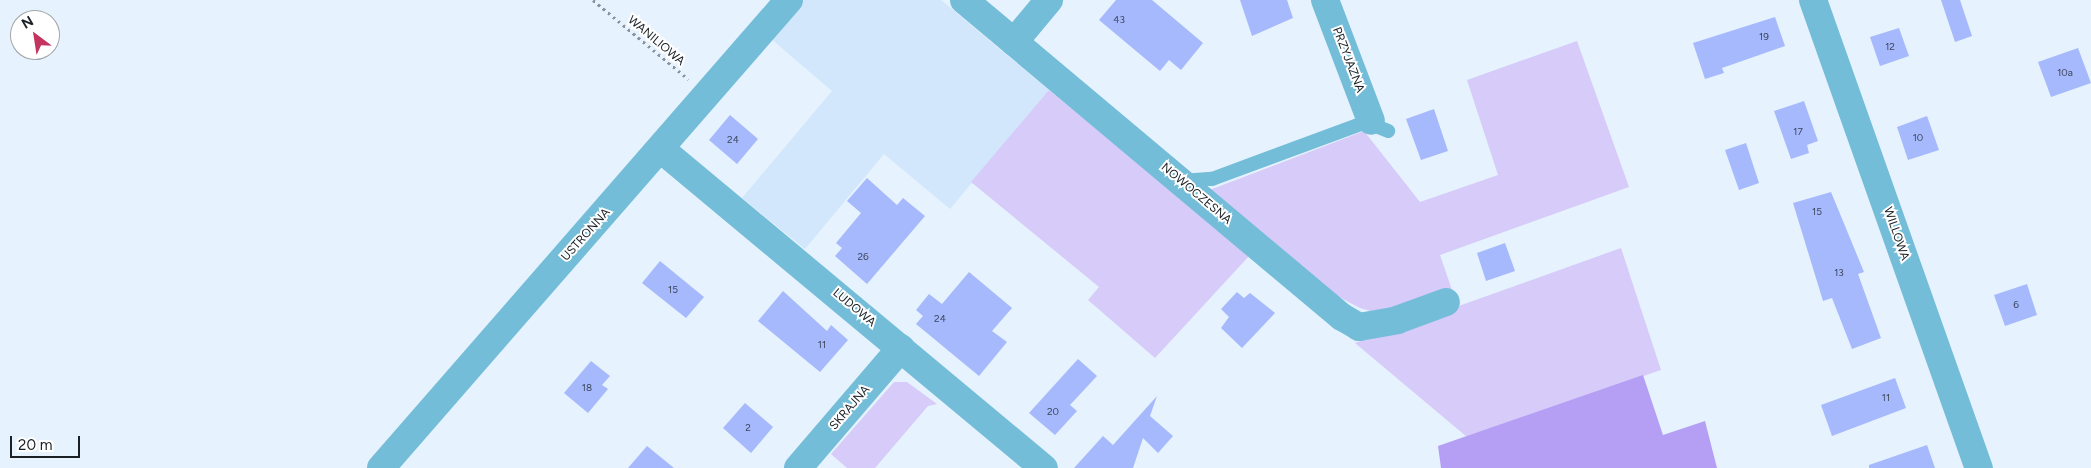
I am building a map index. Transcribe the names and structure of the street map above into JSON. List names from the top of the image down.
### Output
{
  "streets": {
    "street": [
      "PRZYJAZNA",
      "NOWOCZESNA",
      "WILLOWA",
      "USTRONNA",
      "LUDOWA",
      "SKRAJNA"
    ],
    "path": ["WANILIOWA"]
  },
  "crossings": [
    ["WANILIOWA", "USTRONNA"],
    ["USTRONNA", "LUDOWA"],
    ["LUDOWA", "SKRAJNA"]
  ],
  "house_numbers": [
    "43",
    "19",
    "12",
    "10a",
    "17",
    "10",
    "24",
    "15",
    "26",
    "13",
    "15",
    "6",
    "24",
    "11",
    "18",
    "11",
    "20",
    "2"
  ],
  "scale_bar": "20 m",
  "north": "top left"
}
